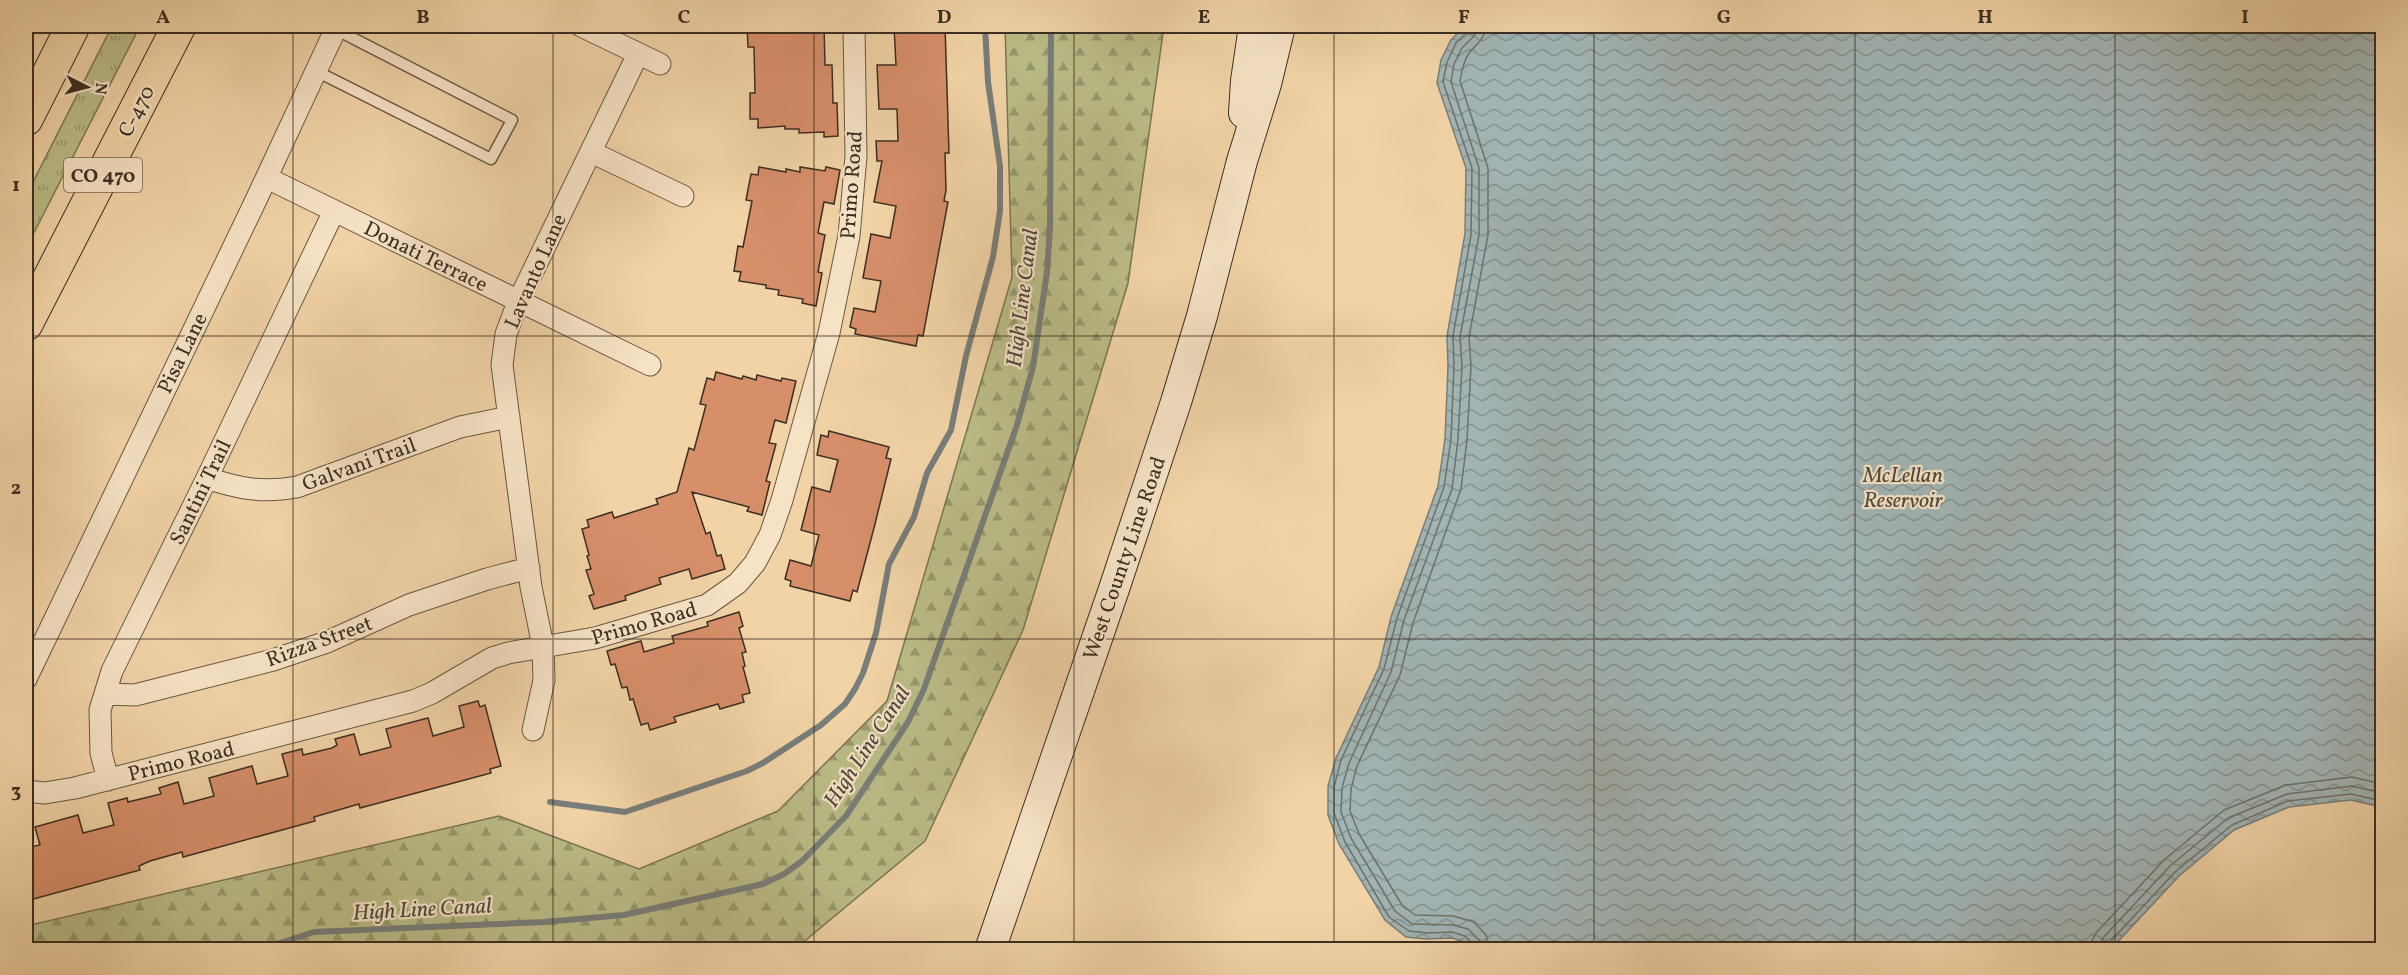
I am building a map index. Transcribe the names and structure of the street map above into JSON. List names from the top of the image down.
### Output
{
  "streets": {
    "highway": ["C-470", "CO 470"],
    "main road": ["West County Line Road"],
    "street": [
      "Primo Road",
      "Donati Terrace",
      "Lavanto Lane",
      "Pisa Lane",
      "Galvani Trail",
      "Santini Trail",
      "Rizza Street"
    ]
  },
  "crossings": [
    ["Primo Road", "Lavanto Lane"],
    ["Primo Road", "Santini Trail"],
    ["Donati Terrace", "Lavanto Lane"],
    ["Donati Terrace", "Pisa Lane"],
    ["Donati Terrace", "Santini Trail"],
    ["Lavanto Lane", "Galvani Trail"],
    ["Lavanto Lane", "Rizza Street"],
    ["Galvani Trail", "Santini Trail"],
    ["Santini Trail", "Rizza Street"]
  ],
  "water": ["High Line Canal", "McLellan Reservoir"],
  "north": "right",
  "grid": {
    "columns": [
      "A",
      "B",
      "C",
      "D",
      "E",
      "F",
      "G",
      "H",
      "I"
    ],
    "rows": ["1", "2", "3"]
  }
}
